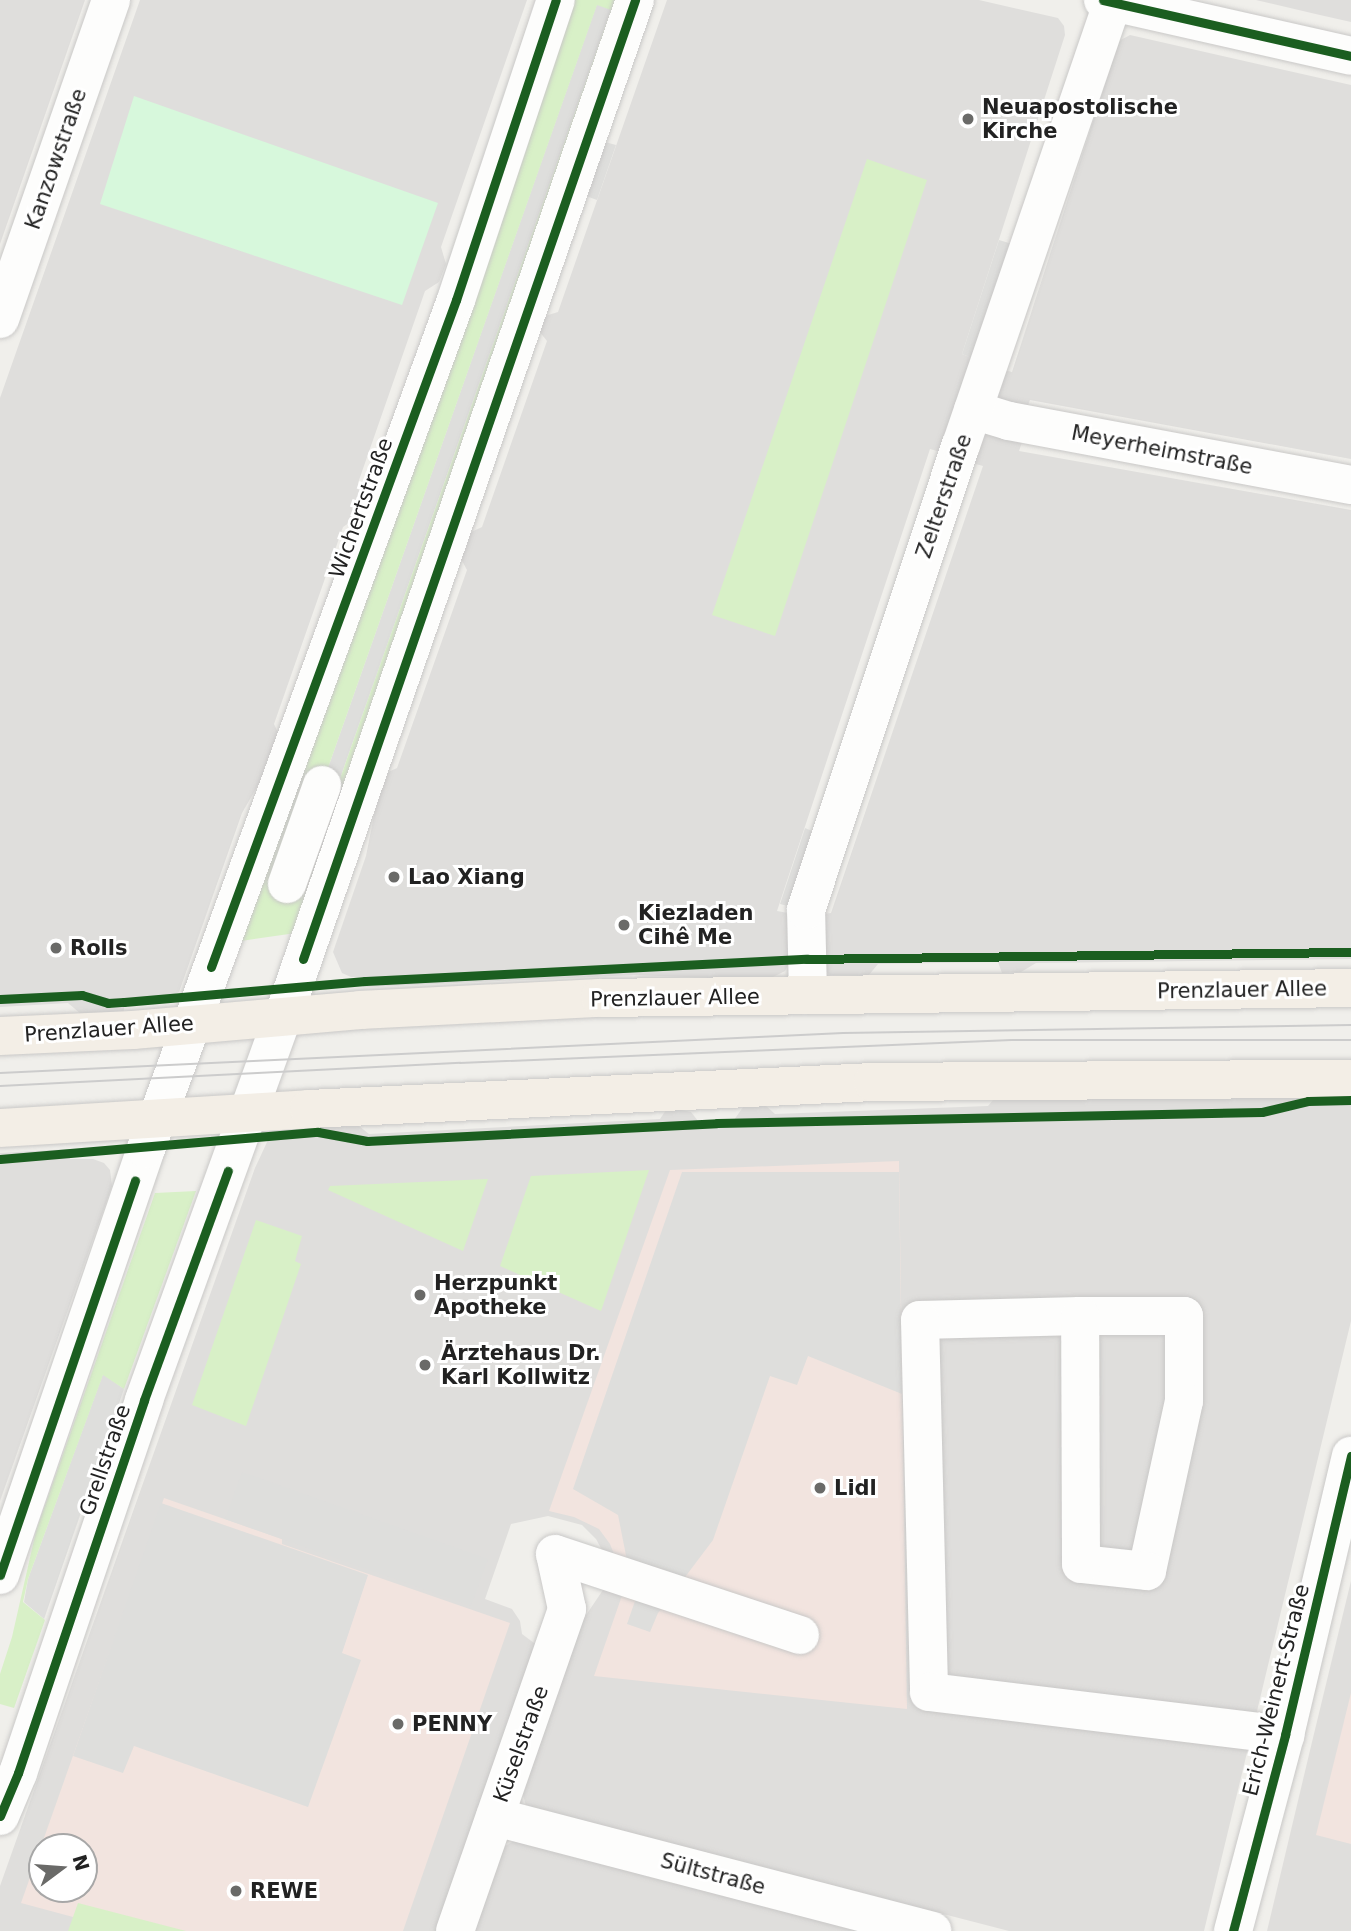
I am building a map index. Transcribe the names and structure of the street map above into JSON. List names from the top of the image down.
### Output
{
  "streets": {
    "main road": ["Prenzlauer Allee"],
    "street": [
      "Kanzowstraße",
      "Meyerheimstraße",
      "Zelterstraße",
      "Wichertstraße",
      "Grellstraße",
      "Erich-Weinert-Straße",
      "Küselstraße",
      "Sültstraße"
    ]
  },
  "crossings": [
    ["Meyerheimstraße", "Zelterstraße"],
    ["Zelterstraße", "Prenzlauer Allee"],
    ["Wichertstraße", "Prenzlauer Allee"],
    ["Prenzlauer Allee", "Grellstraße"],
    ["Küselstraße", "Sültstraße"]
  ],
  "places": [
    "Neuapostolische Kirche",
    "Lao Xiang",
    "Kiezladen Cihê Me",
    "Rolls",
    "Herzpunkt Apotheke",
    "Ärztehaus Dr. Karl Kollwitz",
    "Lidl",
    "PENNY",
    "REWE"
  ],
  "north": "right"
}
